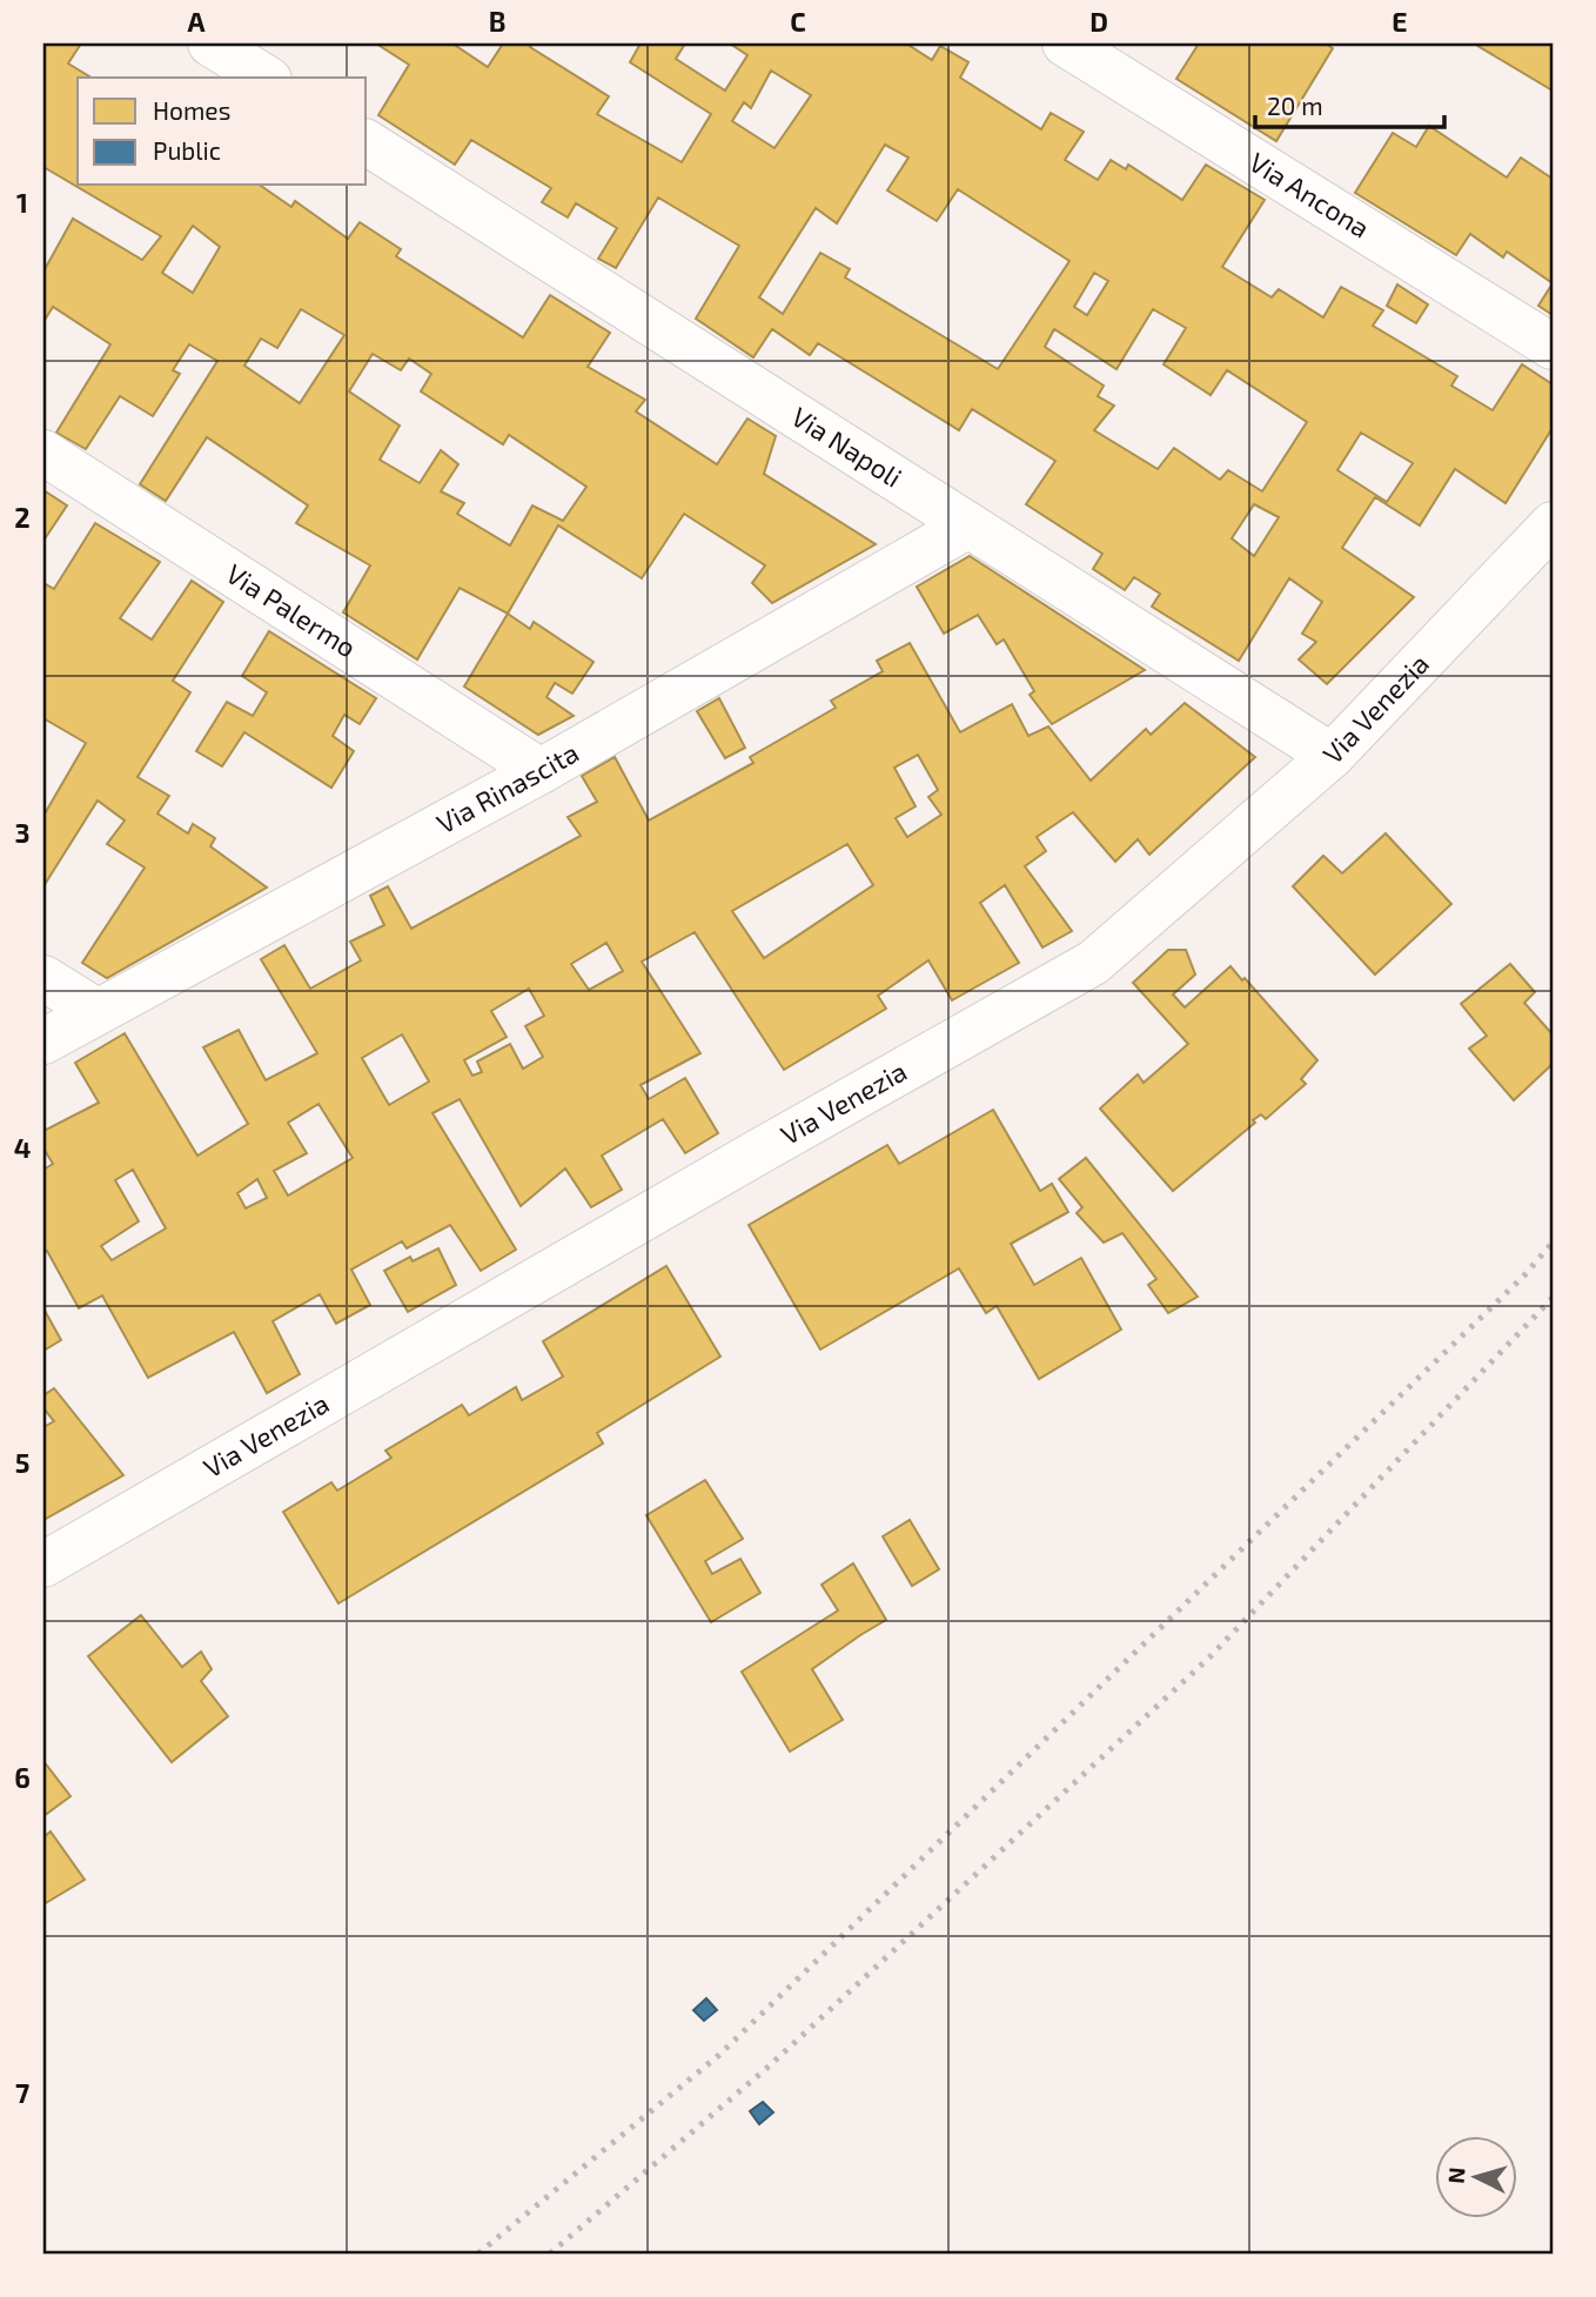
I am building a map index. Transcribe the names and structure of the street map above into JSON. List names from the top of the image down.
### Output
{
  "streets": {
    "street": [
      "Via Ancona",
      "Via Napoli",
      "Via Palermo",
      "Via Venezia",
      "Via Rinascita"
    ]
  },
  "crossings": [
    ["Via Napoli", "Via Venezia"],
    ["Via Napoli", "Via Rinascita"],
    ["Via Palermo", "Via Rinascita"]
  ],
  "legend": ["Homes", "Public"],
  "scale_bar": "20 m",
  "north": "left",
  "grid": {
    "columns": [
      "A",
      "B",
      "C",
      "D",
      "E"
    ],
    "rows": [
      "1",
      "2",
      "3",
      "4",
      "5",
      "6",
      "7"
    ]
  }
}
